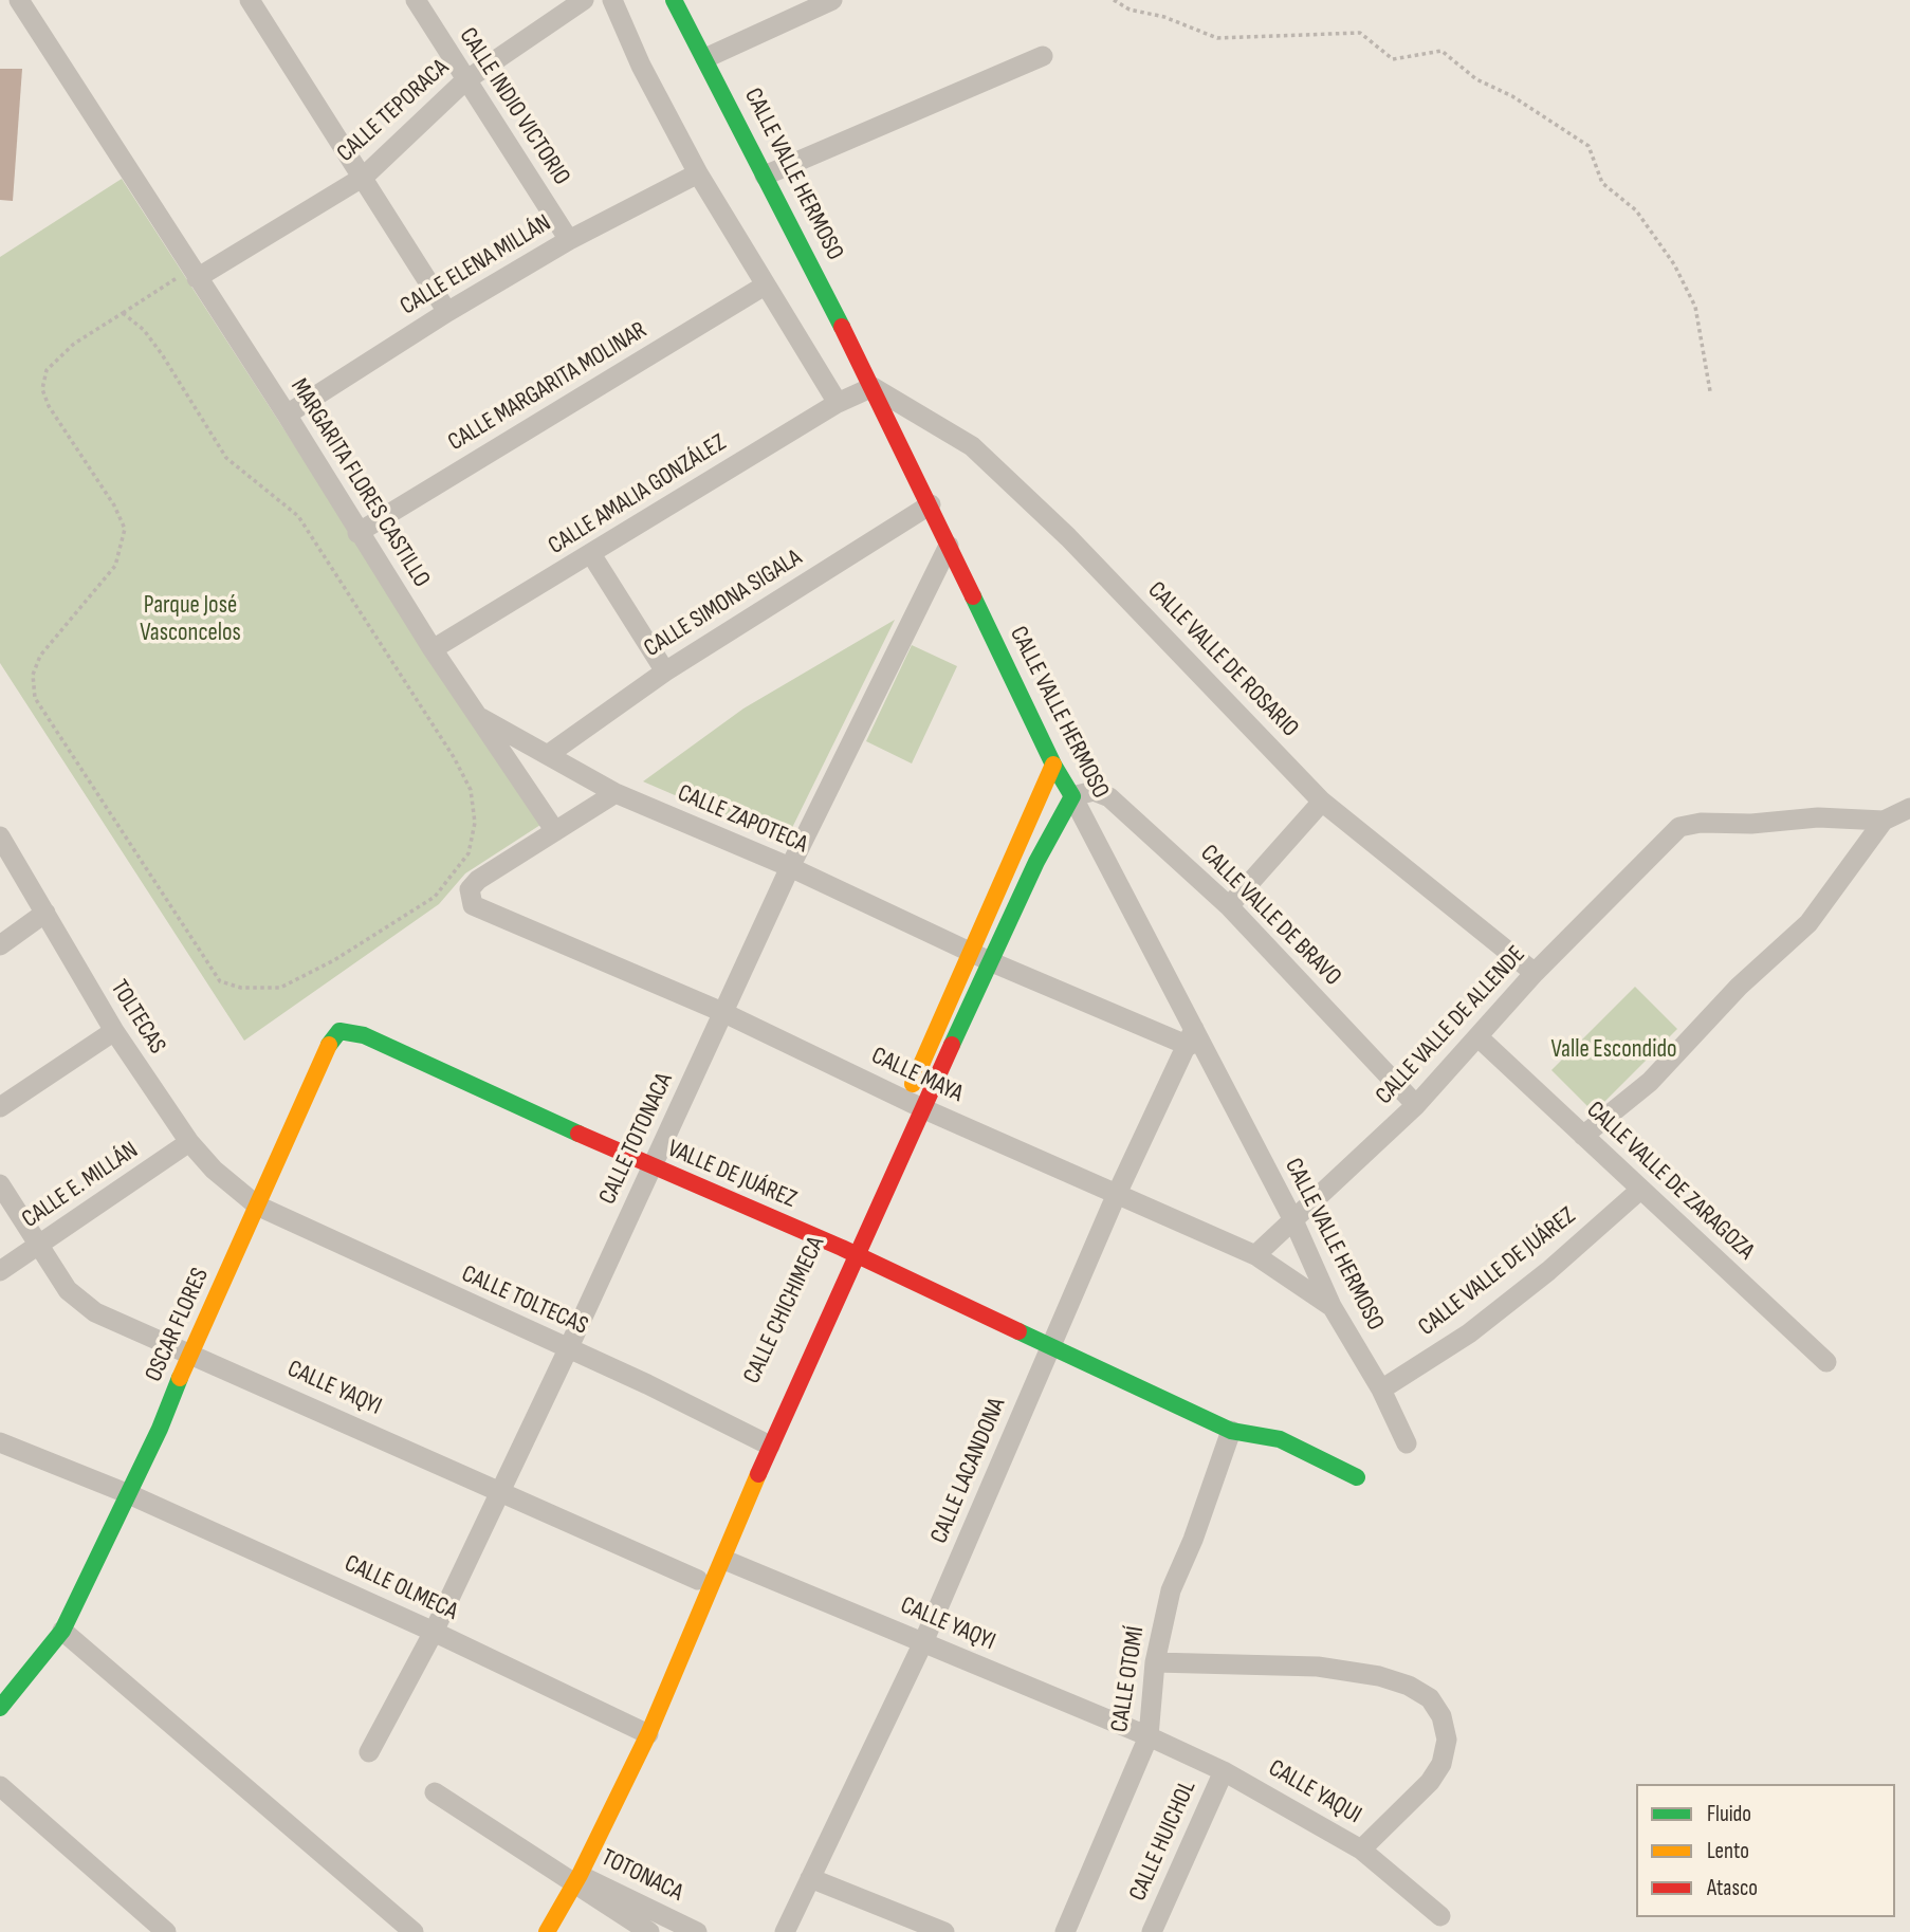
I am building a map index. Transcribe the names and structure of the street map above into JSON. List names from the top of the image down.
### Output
{
  "streets": {
    "main road": [
      "CALLE VALLE HERMOSO",
      "VALLE DE JUÁREZ",
      "CALLE CHICHIMECA",
      "OSCAR FLORES"
    ],
    "street": [
      "CALLE INDIO VICTORIO",
      "CALLE TEPORACA",
      "CALLE ELENA MILLÁN",
      "CALLE MARGARITA MOLINAR",
      "MARGARITA FLORES CASTILLO",
      "CALLE AMALIA GONZÁLEZ",
      "CALLE SIMONA SIGALA",
      "CALLE VALLE DE ROSARIO",
      "CALLE ZAPOTECA",
      "CALLE VALLE DE BRAVO",
      "TOLTECAS",
      "CALLE VALLE DE ALLENDE",
      "CALLE MAYA",
      "CALLE TOTONACA",
      "CALLE VALLE DE ZARAGOZA",
      "CALLE E. MILLÁN",
      "CALLE VALLE DE JUÁREZ",
      "CALLE TOLTECAS",
      "CALLE YAQYI",
      "CALLE LACANDONA",
      "CALLE OLMECA",
      "CALLE OTOMÍ",
      "CALLE YAQUI",
      "CALLE HUICHOL",
      "TOTONACA"
    ]
  },
  "crossings": [
    ["CALLE INDIO VICTORIO", "CALLE TEPORACA"],
    ["CALLE INDIO VICTORIO", "CALLE ELENA MILLÁN"],
    ["CALLE TEPORACA", "MARGARITA FLORES CASTILLO"],
    ["CALLE VALLE HERMOSO", "CALLE AMALIA GONZÁLEZ"],
    ["CALLE VALLE HERMOSO", "CALLE SIMONA SIGALA"],
    ["CALLE VALLE HERMOSO", "CALLE VALLE DE ROSARIO"],
    ["CALLE VALLE HERMOSO", "CALLE ZAPOTECA"],
    ["CALLE VALLE HERMOSO", "CALLE VALLE DE BRAVO"],
    ["CALLE VALLE HERMOSO", "CALLE VALLE DE ALLENDE"],
    ["CALLE VALLE HERMOSO", "CALLE MAYA"],
    ["CALLE VALLE HERMOSO", "CALLE TOTONACA"],
    ["CALLE VALLE HERMOSO", "CALLE VALLE DE JUÁREZ"],
    ["CALLE VALLE HERMOSO", "CALLE CHICHIMECA"],
    ["CALLE VALLE HERMOSO", "CALLE LACANDONA"],
    ["CALLE ELENA MILLÁN", "MARGARITA FLORES CASTILLO"],
    ["CALLE MARGARITA MOLINAR", "MARGARITA FLORES CASTILLO"],
    ["MARGARITA FLORES CASTILLO", "CALLE AMALIA GONZÁLEZ"],
    ["MARGARITA FLORES CASTILLO", "CALLE ZAPOTECA"],
    ["MARGARITA FLORES CASTILLO", "CALLE MAYA"],
    ["CALLE AMALIA GONZÁLEZ", "CALLE VALLE DE ROSARIO"],
    ["CALLE SIMONA SIGALA", "CALLE ZAPOTECA"],
    ["CALLE VALLE DE ROSARIO", "CALLE VALLE DE ALLENDE"],
    ["CALLE ZAPOTECA", "CALLE TOTONACA"],
    ["CALLE ZAPOTECA", "CALLE CHICHIMECA"],
    ["CALLE ZAPOTECA", "CALLE LACANDONA"],
    ["CALLE VALLE DE BRAVO", "CALLE VALLE DE ALLENDE"],
    ["CALLE VALLE DE BRAVO", "CALLE CHICHIMECA"],
    ["TOLTECAS", "CALLE E. MILLÁN"],
    ["TOLTECAS", "CALLE TOLTECAS"],
    ["TOLTECAS", "OSCAR FLORES"],
    ["CALLE VALLE DE ALLENDE", "CALLE MAYA"],
    ["CALLE VALLE DE ALLENDE", "CALLE VALLE DE ZARAGOZA"],
    ["CALLE MAYA", "CALLE TOTONACA"],
    ["CALLE MAYA", "CALLE CHICHIMECA"],
    ["CALLE MAYA", "CALLE LACANDONA"],
    ["CALLE TOTONACA", "VALLE DE JUÁREZ"],
    ["CALLE TOTONACA", "CALLE TOLTECAS"],
    ["CALLE TOTONACA", "CALLE YAQYI"],
    ["CALLE TOTONACA", "CALLE OLMECA"],
    ["VALLE DE JUÁREZ", "CALLE CHICHIMECA"],
    ["VALLE DE JUÁREZ", "OSCAR FLORES"],
    ["VALLE DE JUÁREZ", "CALLE LACANDONA"],
    ["VALLE DE JUÁREZ", "CALLE OTOMÍ"],
    ["CALLE VALLE DE ZARAGOZA", "CALLE VALLE DE JUÁREZ"],
    ["CALLE E. MILLÁN", "CALLE YAQYI"],
    ["CALLE TOLTECAS", "CALLE CHICHIMECA"],
    ["CALLE TOLTECAS", "OSCAR FLORES"],
    ["CALLE CHICHIMECA", "CALLE YAQYI"],
    ["CALLE CHICHIMECA", "CALLE OLMECA"],
    ["CALLE CHICHIMECA", "TOTONACA"],
    ["OSCAR FLORES", "CALLE YAQYI"],
    ["OSCAR FLORES", "CALLE OLMECA"],
    ["CALLE YAQYI", "CALLE LACANDONA"],
    ["CALLE YAQYI", "CALLE OTOMÍ"],
    ["CALLE YAQYI", "CALLE YAQUI"],
    ["CALLE OTOMÍ", "CALLE YAQUI"],
    ["CALLE YAQUI", "CALLE HUICHOL"]
  ],
  "parks": ["Parque José Vasconcelos", "Valle Escondido"],
  "legend": ["Fluido", "Lento", "Atasco"]
}
